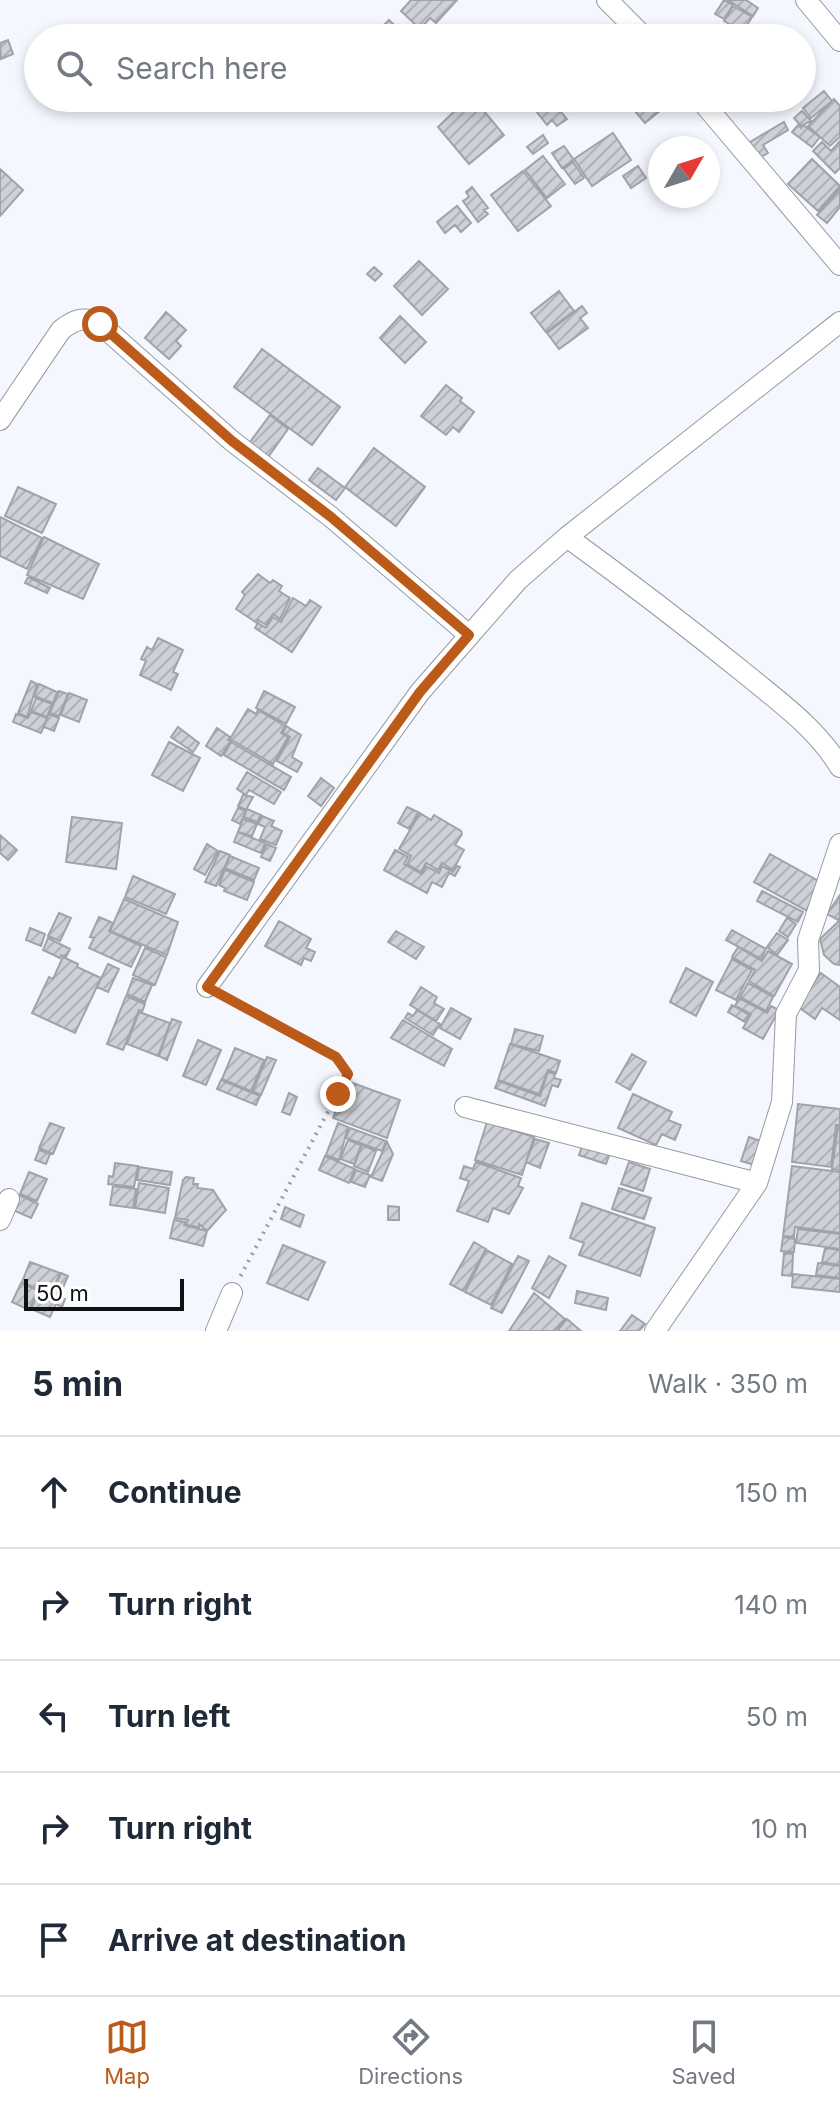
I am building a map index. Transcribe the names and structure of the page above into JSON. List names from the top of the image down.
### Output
{
  "scale_bar": "50 m",
  "north": "top right",
  "page": {
    "search": "Search here",
    "scale": "50 m",
    "heading": ["5 min", "Walk · 350 m"],
    "list": [
      ["Continue", "150 m"],
      ["Turn right", "140 m"],
      ["Turn left", "50 m"],
      ["Turn right", "10 m"],
      "Arrive at destination"
    ],
    "nav": ["Map", "Directions", "Saved"]
  }
}
